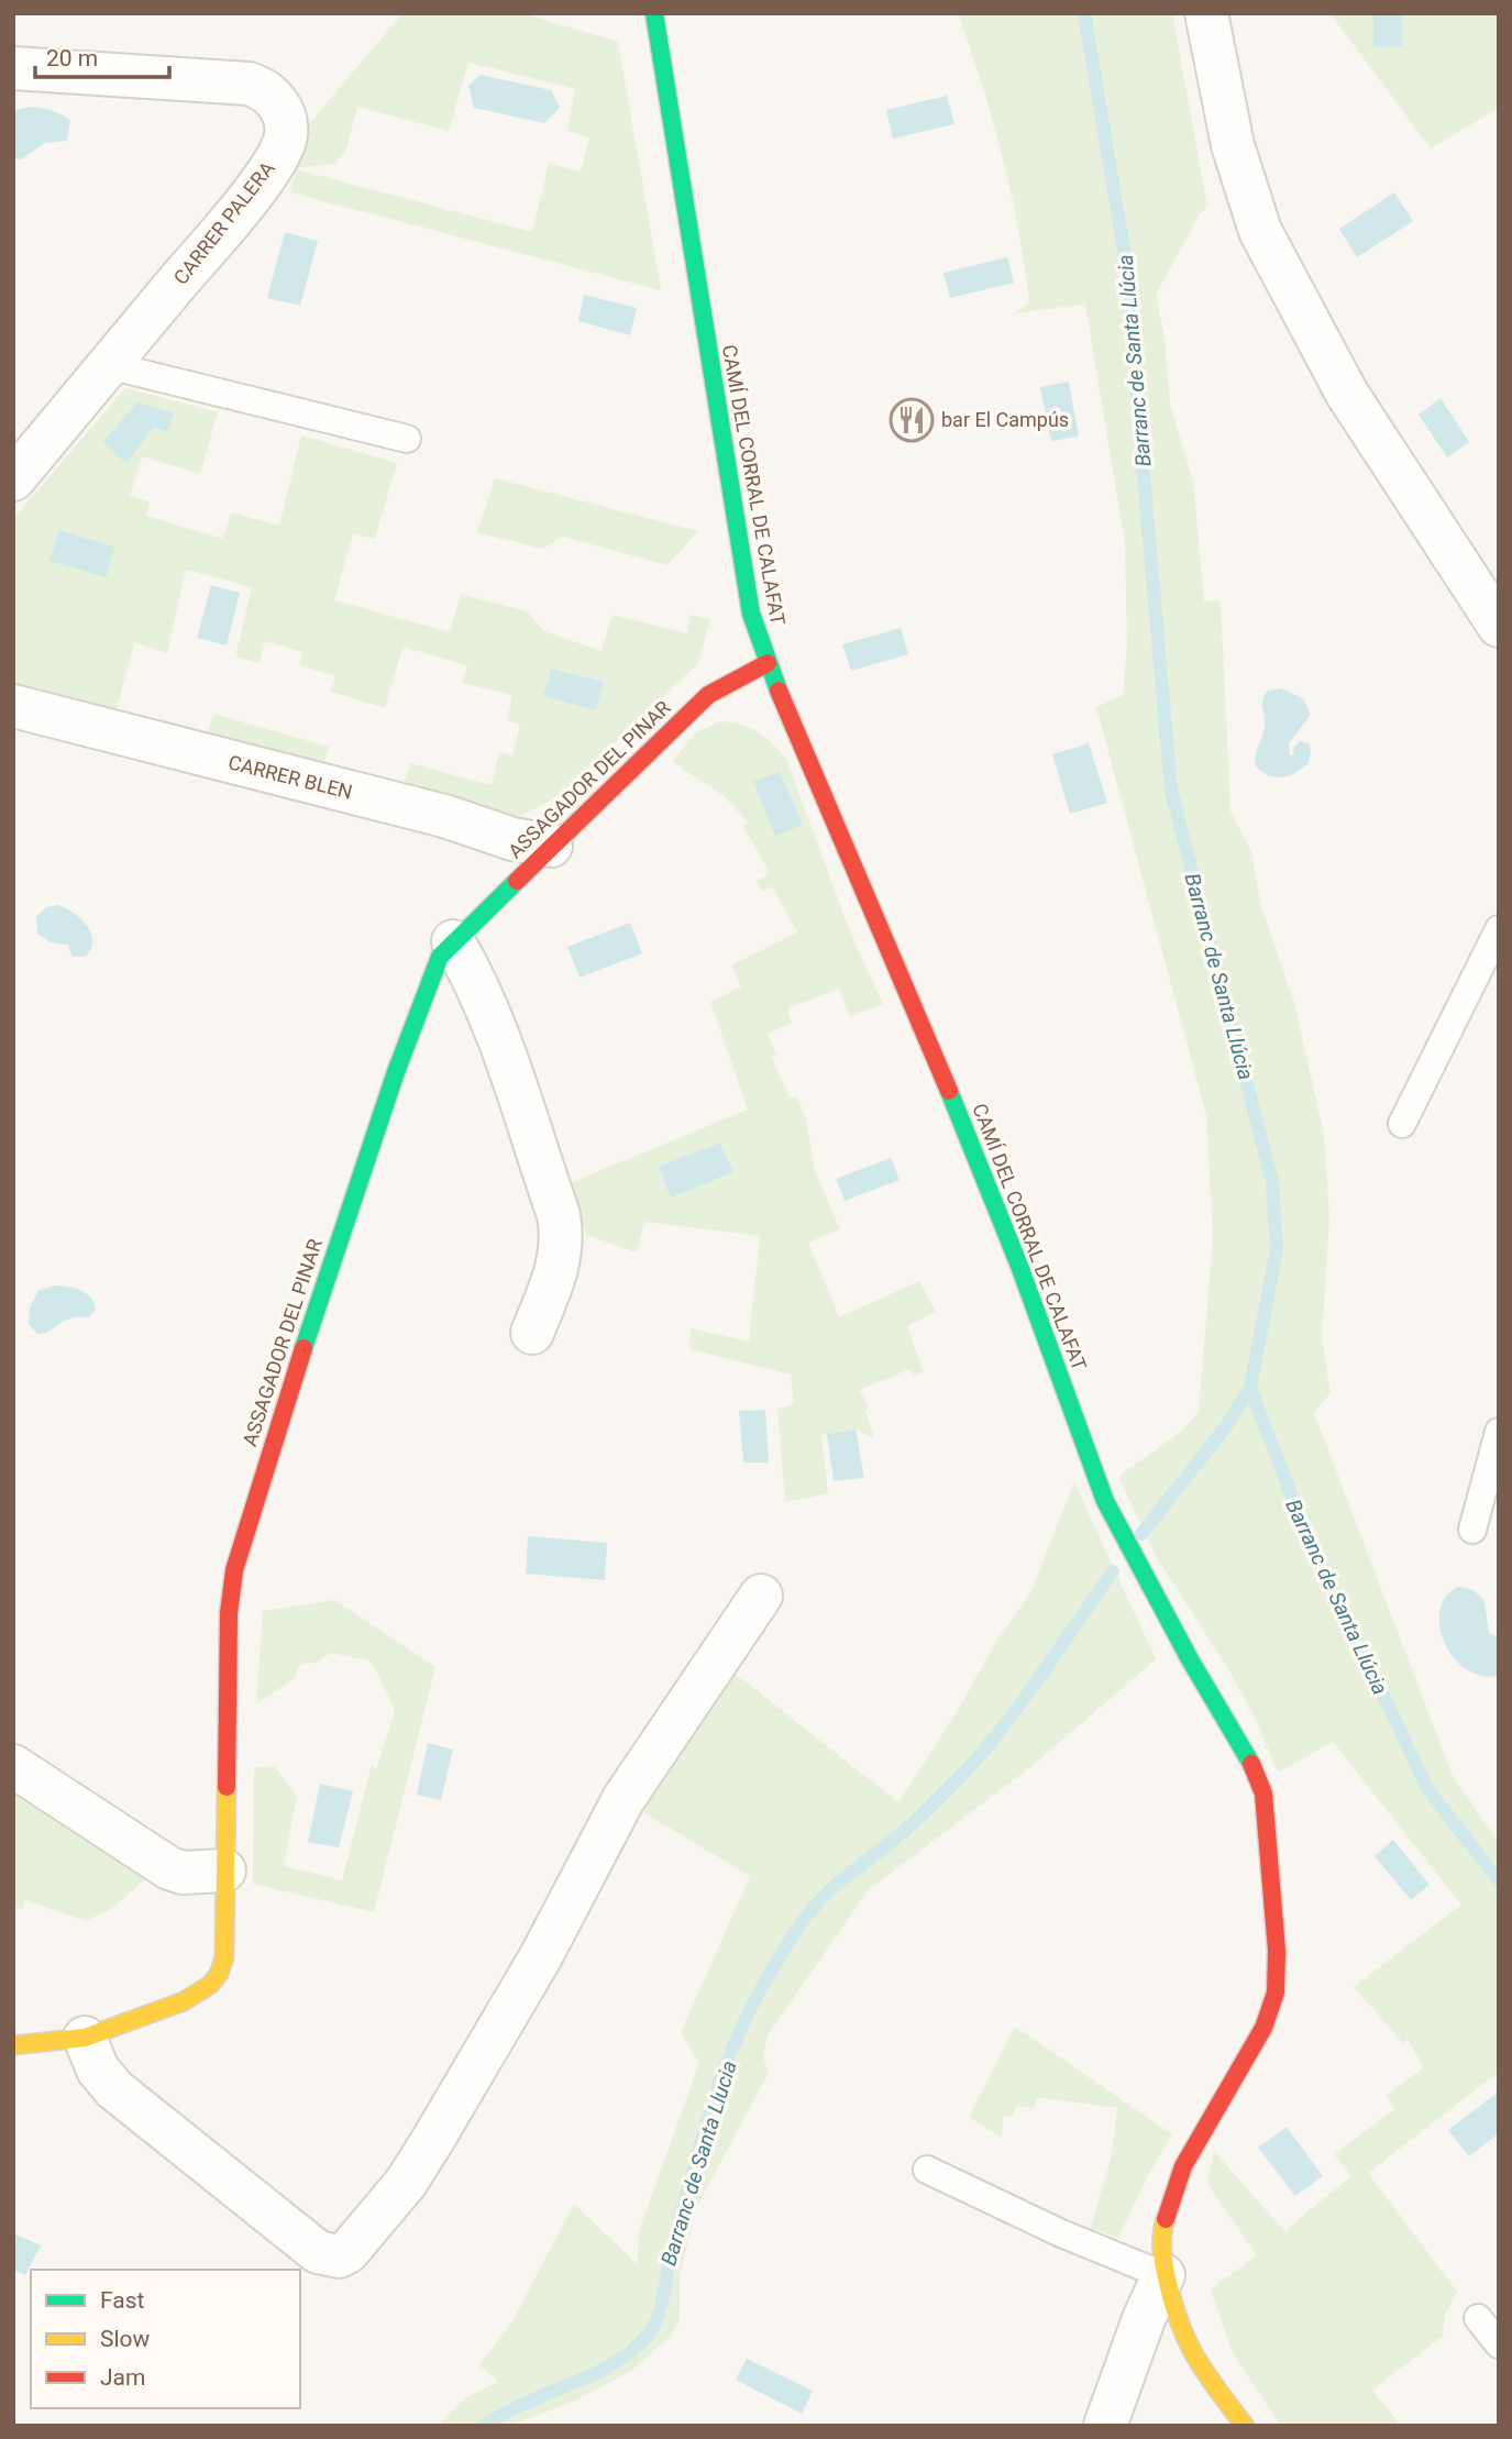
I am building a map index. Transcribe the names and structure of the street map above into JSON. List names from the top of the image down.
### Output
{
  "streets": {
    "street": [
      "CARRER PALERA",
      "CAMÍ DEL CORRAL DE CALAFAT",
      "CARRER BLEN",
      "ASSAGADOR DEL PINAR"
    ]
  },
  "crossings": [
    ["CAMÍ DEL CORRAL DE CALAFAT", "ASSAGADOR DEL PINAR"],
    ["CARRER BLEN", "ASSAGADOR DEL PINAR"]
  ],
  "water": ["Barranc de Santa Llúcia", "Barranc de Santa Llucia"],
  "places": {
    "restaurant": ["bar El Campús"]
  },
  "legend": ["Fast", "Slow", "Jam"],
  "scale_bar": "20 m"
}
